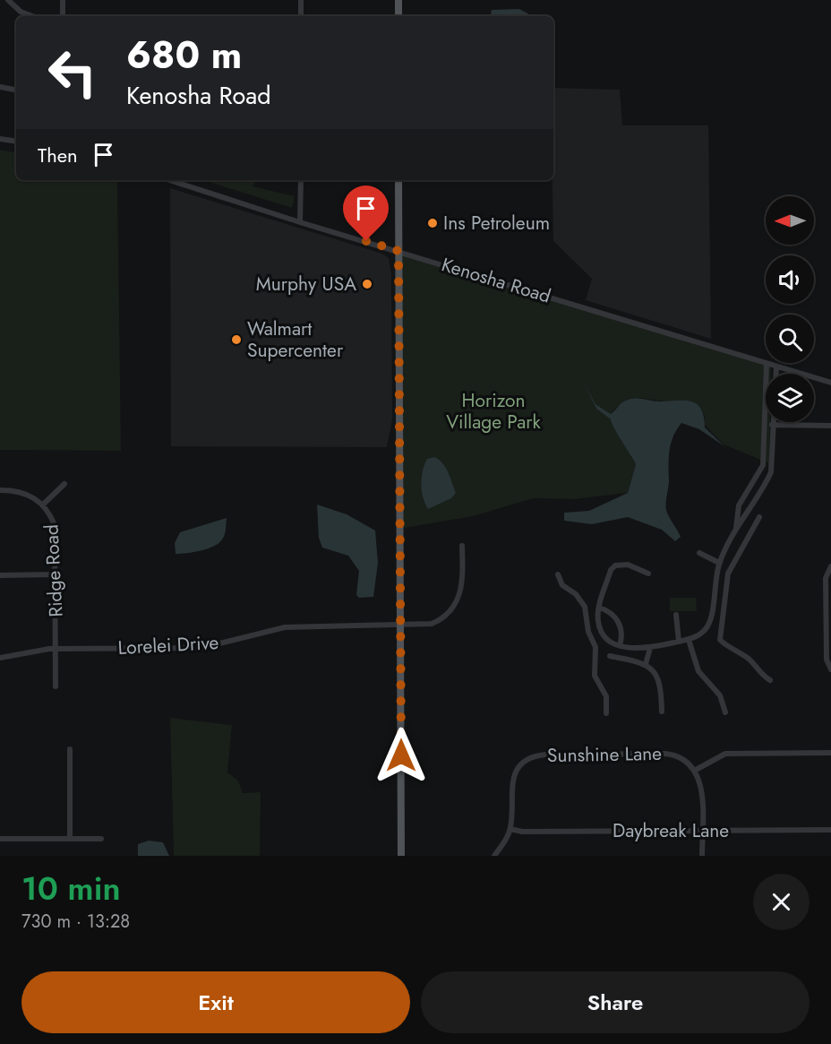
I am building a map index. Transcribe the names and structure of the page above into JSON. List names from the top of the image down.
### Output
{
  "streets": {
    "street": [
      "Kenosha Road",
      "Ridge Road",
      "Lorelei Drive",
      "Sunshine Lane",
      "Daybreak Lane"
    ]
  },
  "crossings": [
    ["Ridge Road", "Lorelei Drive"],
    ["Sunshine Lane", "Daybreak Lane"]
  ],
  "parks": ["Horizon Village Park"],
  "places": ["Ins Petroleum", "Murphy USA", "Walmart Supercenter"],
  "north": "left",
  "page": {
    "turn": ["680 m", "Kenosha Road"],
    "then": "Then",
    "heading": ["10 min", "730 m · 13:28"],
    "buttons": ["Exit", "Share"]
  }
}
